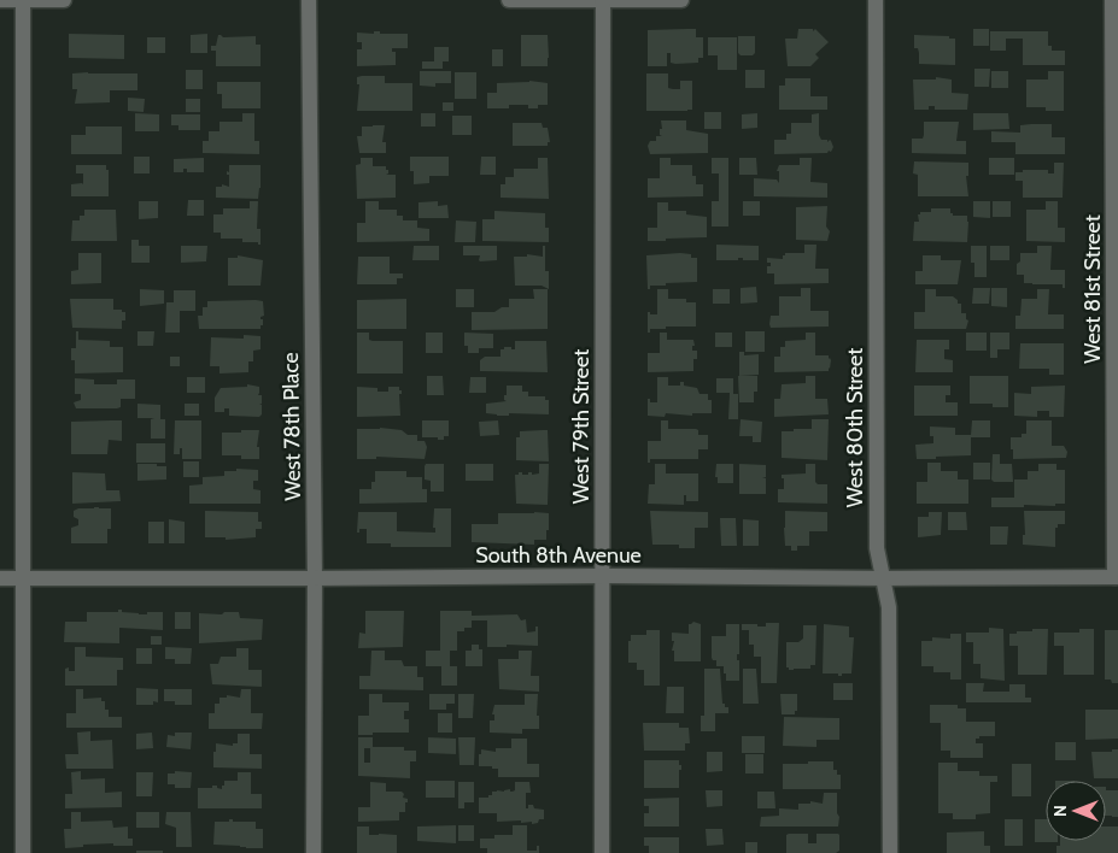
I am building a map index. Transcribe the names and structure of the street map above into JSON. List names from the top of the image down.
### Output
{
  "streets": {
    "street": [
      "West 81st Street",
      "West 78th Place",
      "West 79th Street",
      "West 80th Street",
      "South 8th Avenue"
    ]
  },
  "crossings": [
    ["West 81st Street", "South 8th Avenue"],
    ["West 78th Place", "South 8th Avenue"],
    ["West 79th Street", "South 8th Avenue"],
    ["West 80th Street", "South 8th Avenue"]
  ],
  "north": "left"
}
